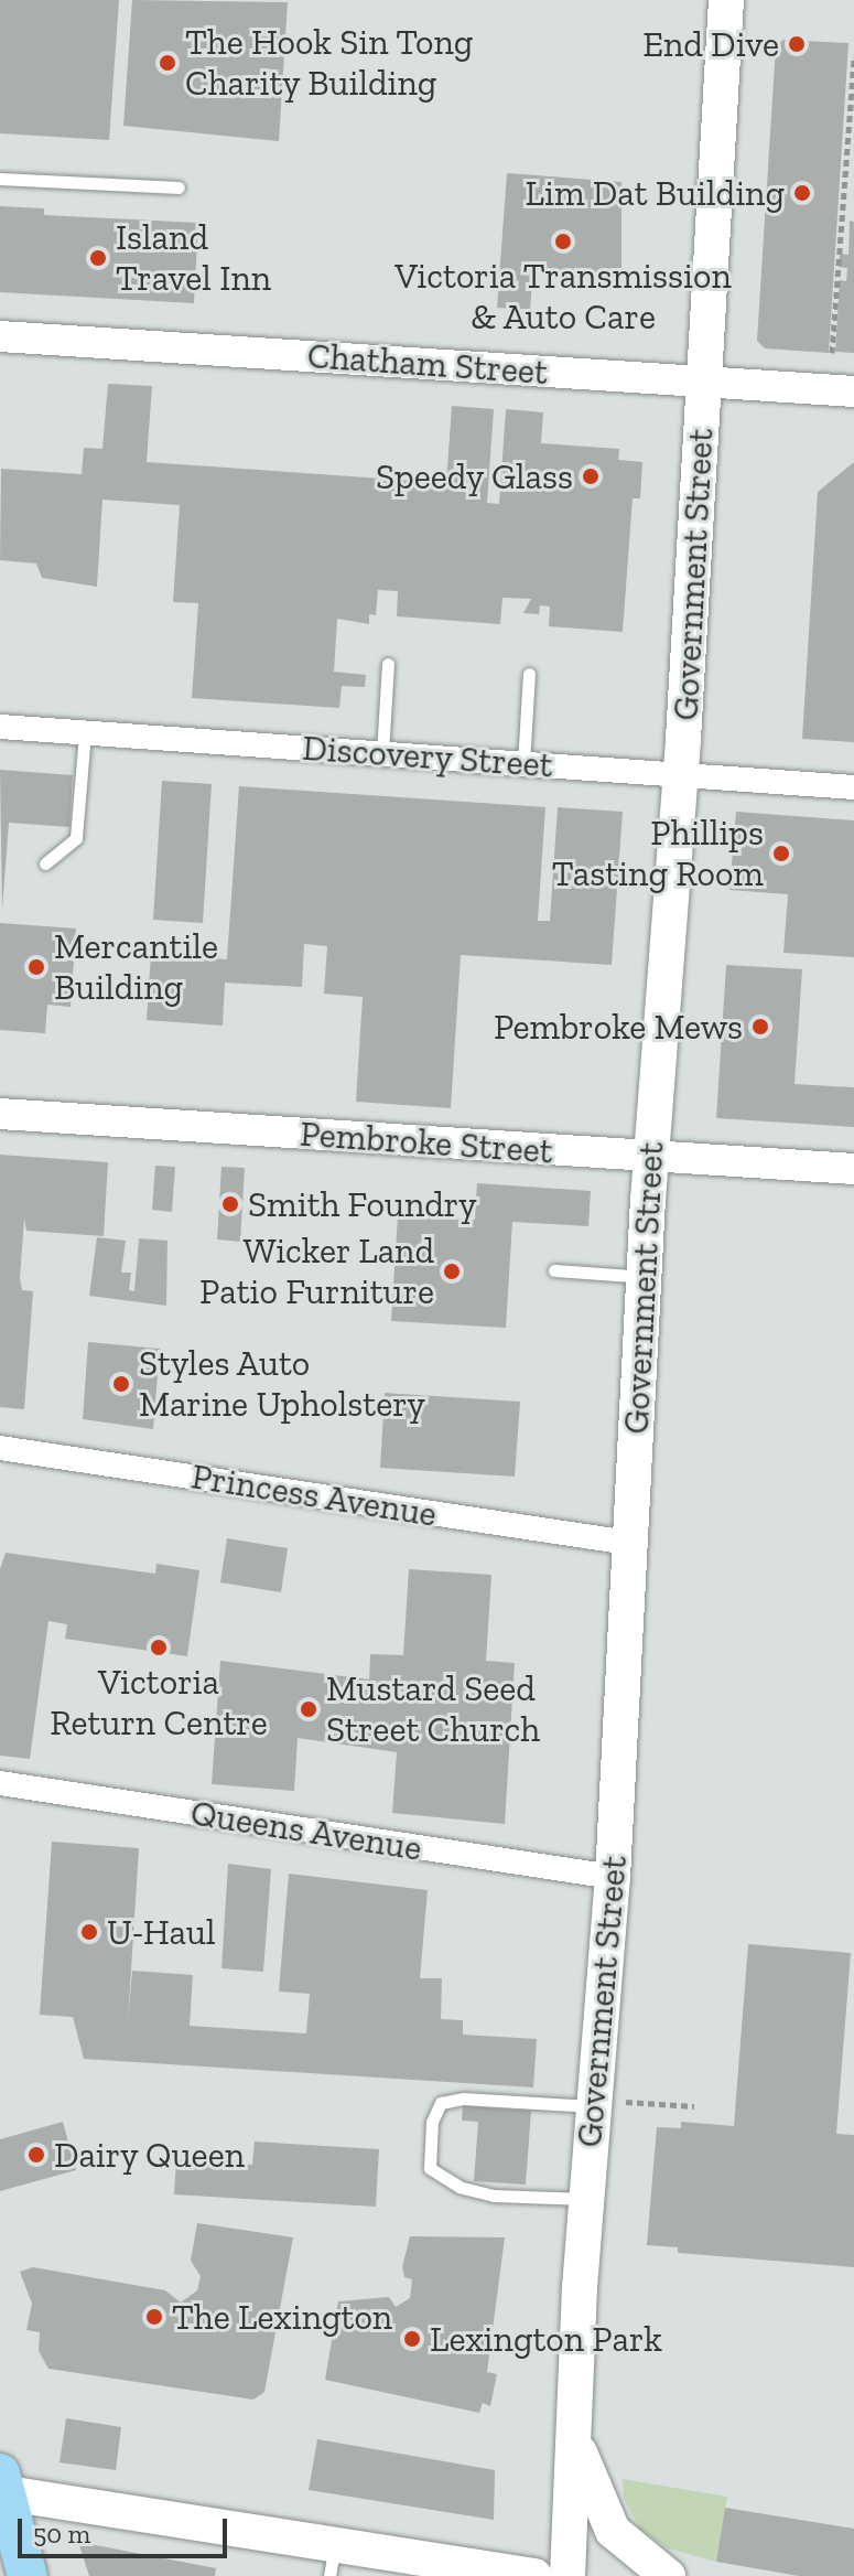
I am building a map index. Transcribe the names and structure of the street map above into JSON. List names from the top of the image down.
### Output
{
  "streets": {
    "main road": ["Government Street"],
    "street": [
      "Chatham Street",
      "Discovery Street",
      "Pembroke Street",
      "Princess Avenue",
      "Queens Avenue"
    ]
  },
  "crossings": [
    ["Chatham Street", "Government Street"],
    ["Government Street", "Discovery Street"],
    ["Government Street", "Pembroke Street"],
    ["Government Street", "Princess Avenue"],
    ["Government Street", "Queens Avenue"]
  ],
  "places": [
    "End Dive",
    "The Hook Sin Tong Charity Building",
    "Lim Dat Building",
    "Victoria Transmission & Auto Care",
    "Island Travel Inn",
    "Speedy Glass",
    "Phillips Tasting Room",
    "Mercantile Building",
    "Pembroke Mews",
    "Smith Foundry",
    "Wicker Land Patio Furniture",
    "Styles Auto Marine Upholstery",
    "Victoria Return Centre",
    "Mustard Seed Street Church",
    "U-Haul",
    "Dairy Queen",
    "The Lexington",
    "Lexington Park"
  ],
  "scale_bar": "50 m"
}
